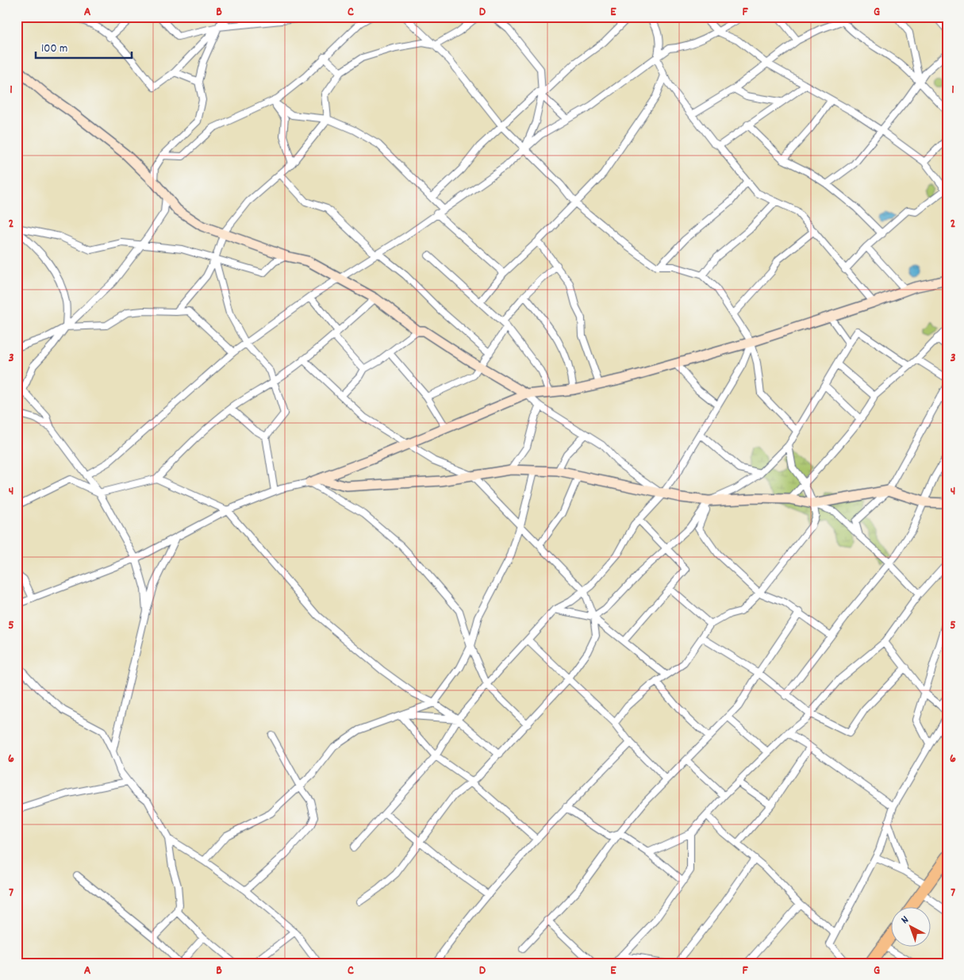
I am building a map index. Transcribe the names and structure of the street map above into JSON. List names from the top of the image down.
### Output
{
  "scale_bar": "100 m",
  "north": "top left",
  "grid": {
    "columns": [
      "A",
      "B",
      "C",
      "D",
      "E",
      "F",
      "G"
    ],
    "rows": [
      "1",
      "2",
      "3",
      "4",
      "5",
      "6",
      "7"
    ]
  }
}
